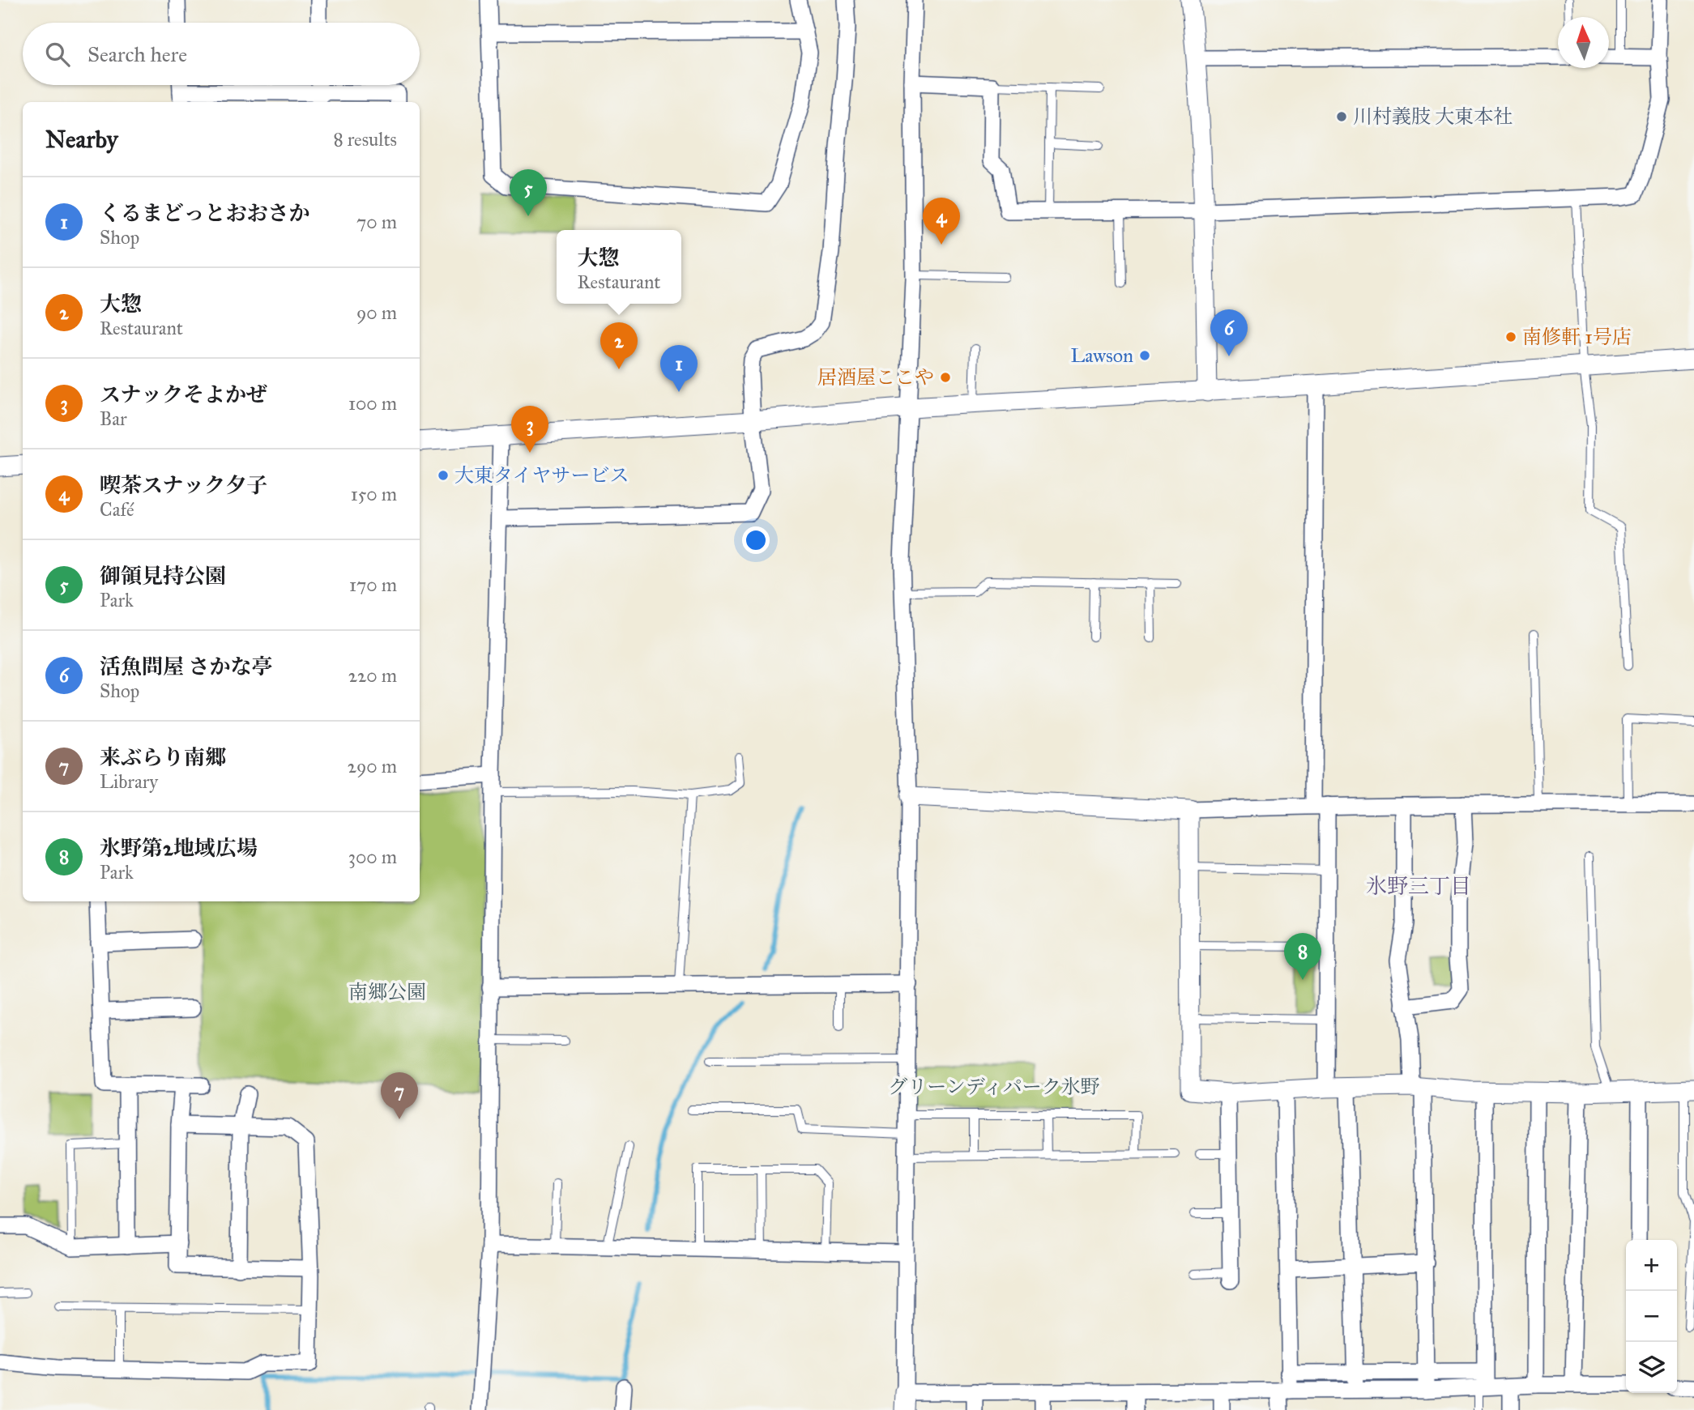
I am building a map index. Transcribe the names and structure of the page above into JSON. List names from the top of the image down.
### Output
{
  "districts": ["氷野三丁目"],
  "parks": ["南郷公園", "グリーンディパーク氷野"],
  "places": [
    "川村義肢 大東本社",
    "南修軒 1号店",
    "Lawson",
    "居酒屋ここや",
    "大東タイヤサービス"
  ],
  "north": "top",
  "page": {
    "search": "Search here",
    "heading": ["Nearby", "8 results"],
    "pins": [
      "5",
      "4",
      "6",
      "2",
      "1",
      "3",
      "8",
      "7"
    ],
    "list": [
      {
        "mark": "1",
        "name": "くるまどっとおおさか",
        "note": "Shop",
        "value": "70 m"
      },
      {
        "mark": "2",
        "name": "大惣",
        "note": "Restaurant",
        "value": "90 m"
      },
      {
        "mark": "3",
        "name": "スナックそよかぜ",
        "note": "Bar",
        "value": "100 m"
      },
      {
        "mark": "4",
        "name": "喫茶スナック夕子",
        "note": "Café",
        "value": "150 m"
      },
      {
        "mark": "5",
        "name": "御領見持公園",
        "note": "Park",
        "value": "170 m"
      },
      {
        "mark": "6",
        "name": "活魚問屋 さかな亭",
        "note": "Shop",
        "value": "220 m"
      },
      {
        "mark": "7",
        "name": "来ぶらり南郷",
        "note": "Library",
        "value": "290 m"
      },
      {
        "mark": "8",
        "name": "氷野第2地域広場",
        "note": "Park",
        "value": "300 m"
      }
    ],
    "popup": ["大惣", "Restaurant"],
    "map_buttons": ["+", "−"]
  }
}
